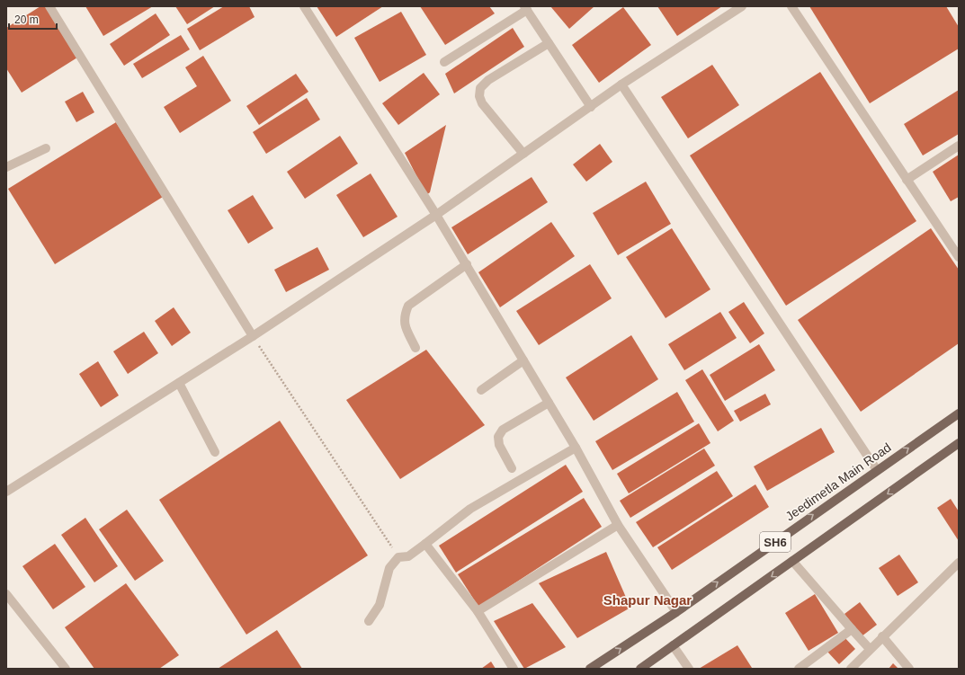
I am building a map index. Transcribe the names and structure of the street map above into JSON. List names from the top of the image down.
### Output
{
  "streets": {
    "main road": ["Jeedimetla Main Road", "SH6"]
  },
  "districts": ["Shapur Nagar"],
  "scale_bar": "20 m"
}
